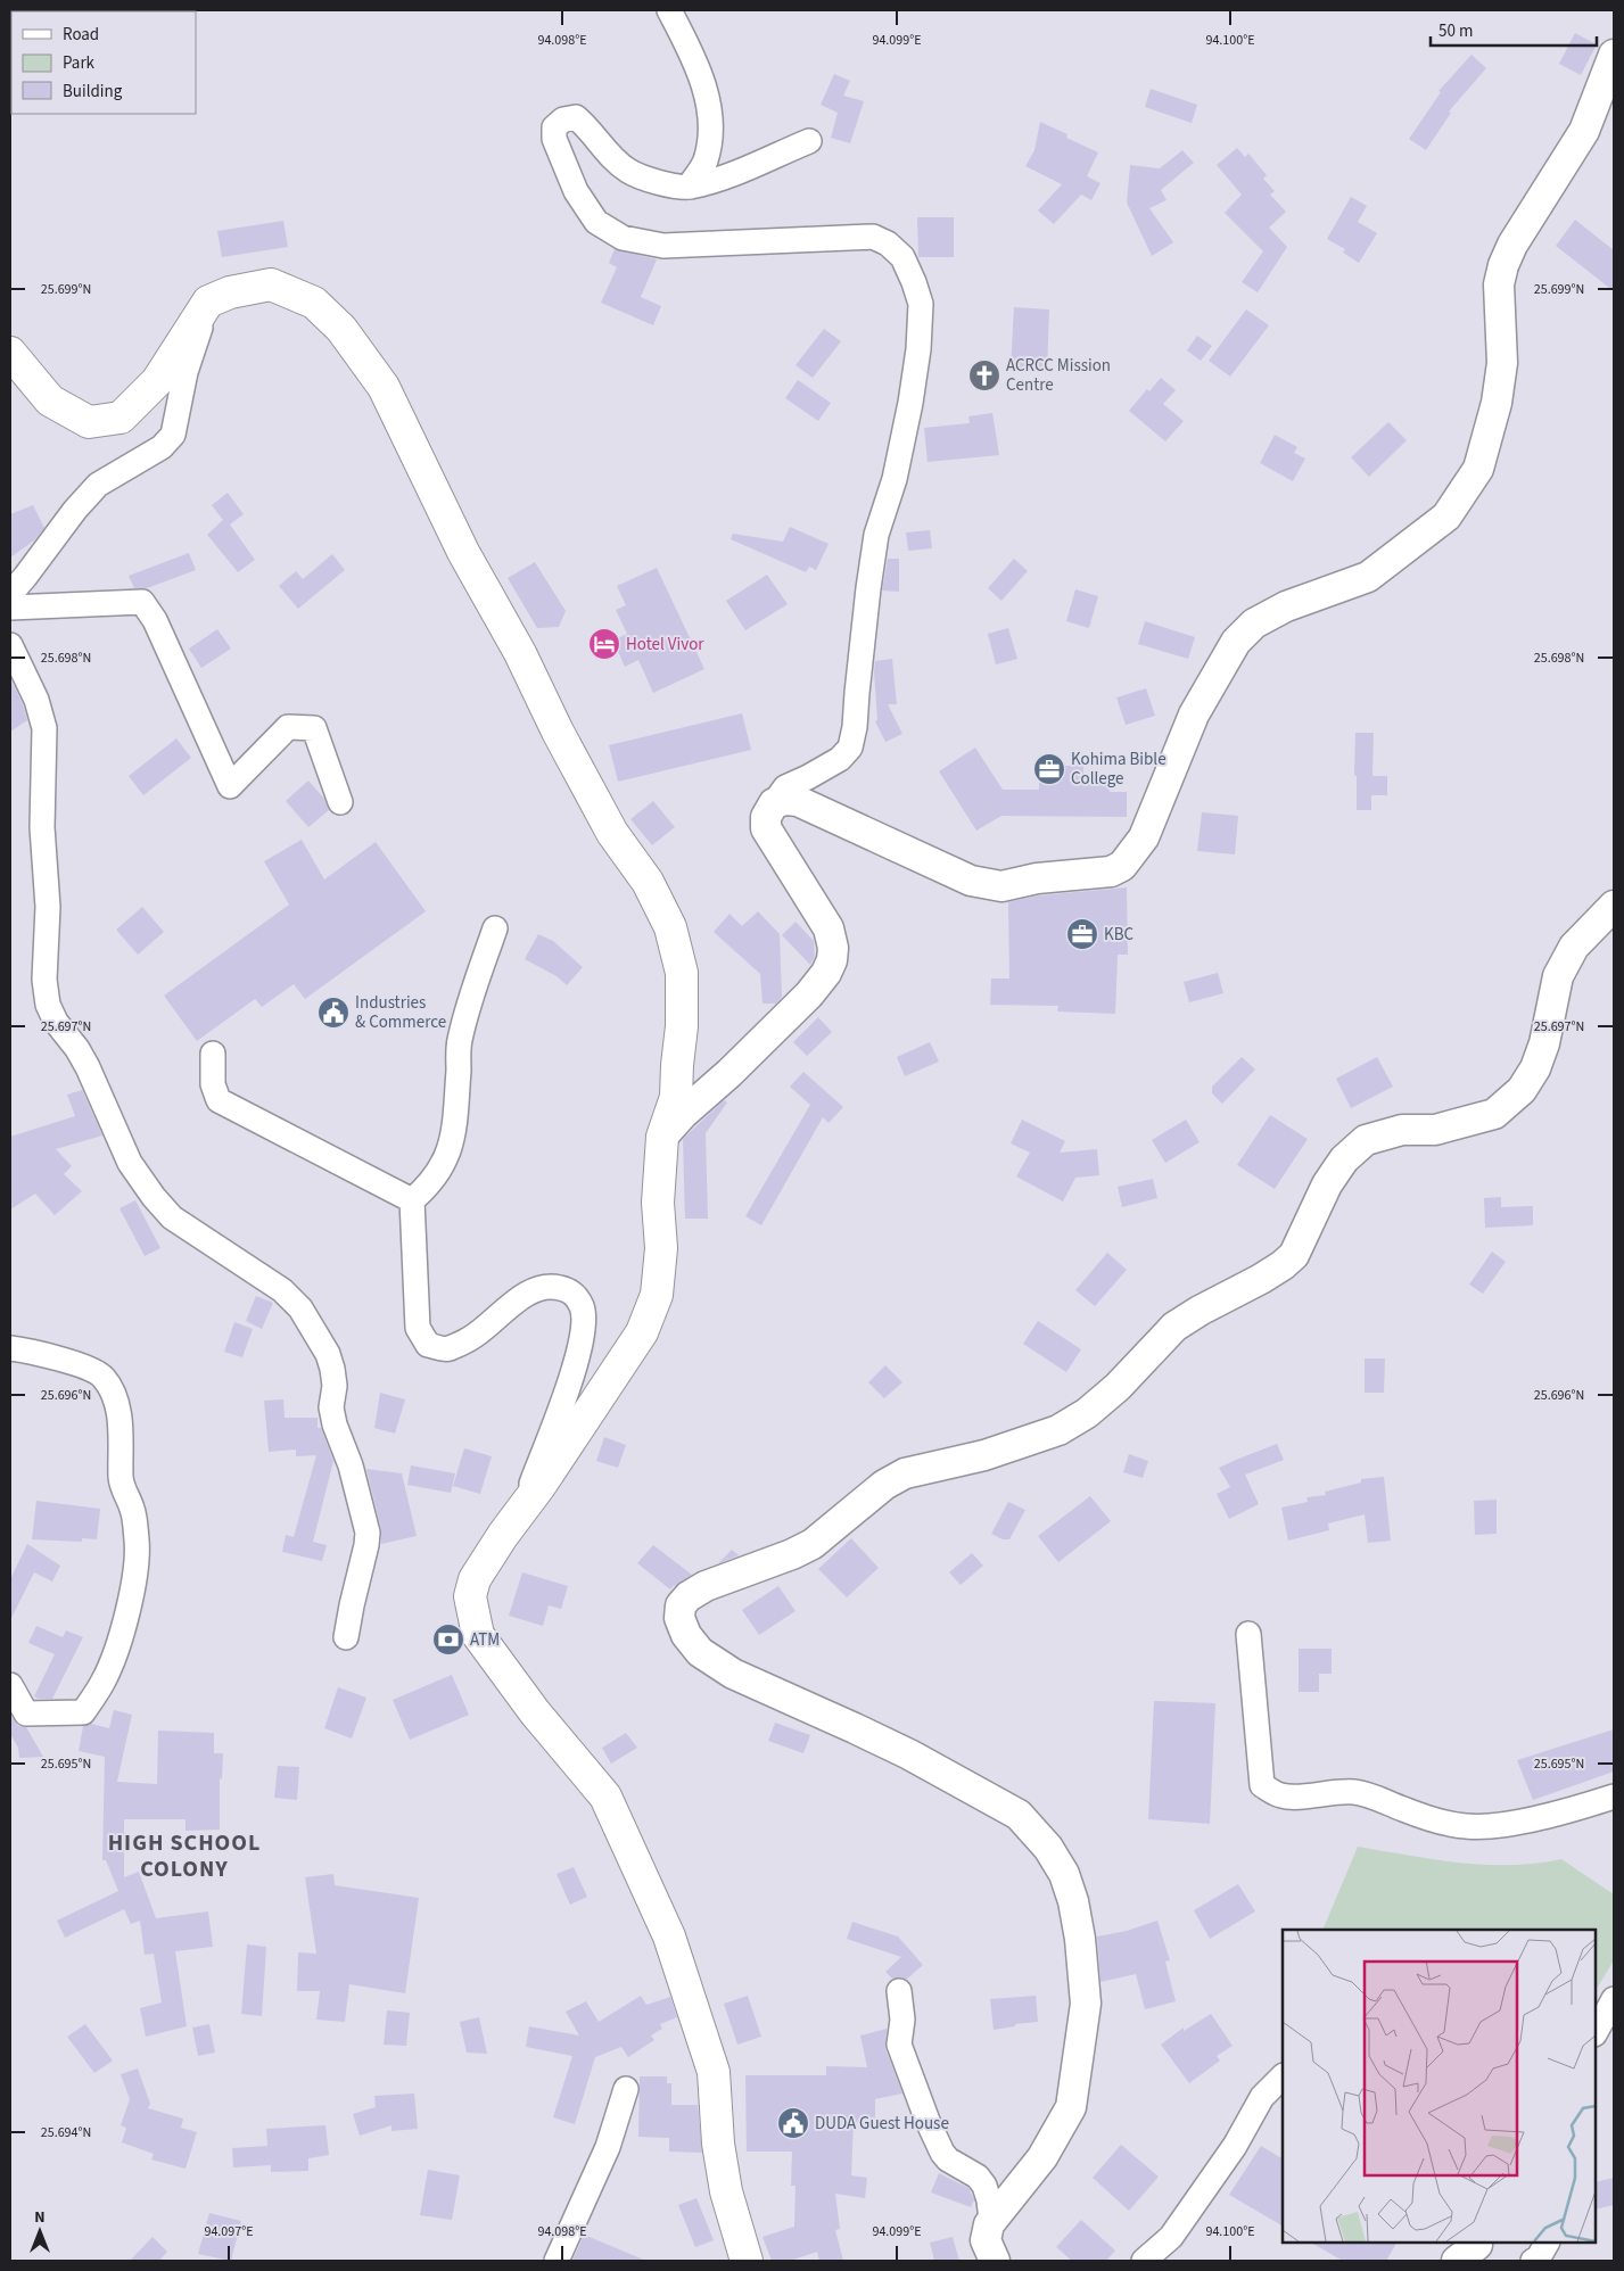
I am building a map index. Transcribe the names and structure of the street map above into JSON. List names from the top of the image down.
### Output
{
  "districts": ["HIGH SCHOOL COLONY"],
  "places": {
    "church": ["ACRCC Mission Centre"],
    "hotel": ["Hotel Vivor"],
    "office": ["Kohima Bible College", "KBC"],
    "public building": ["Industries & Commerce", "DUDA Guest House"],
    "bank": ["ATM"]
  },
  "legend": ["Road", "Park", "Building"],
  "scale_bar": "50 m",
  "north": "top",
  "coordinates": [
    "94.098°E",
    "94.099°E",
    "94.100°E",
    "25.699°N",
    "25.698°N",
    "25.697°N",
    "25.696°N",
    "25.695°N",
    "25.694°N",
    "94.097°E"
  ]
}
